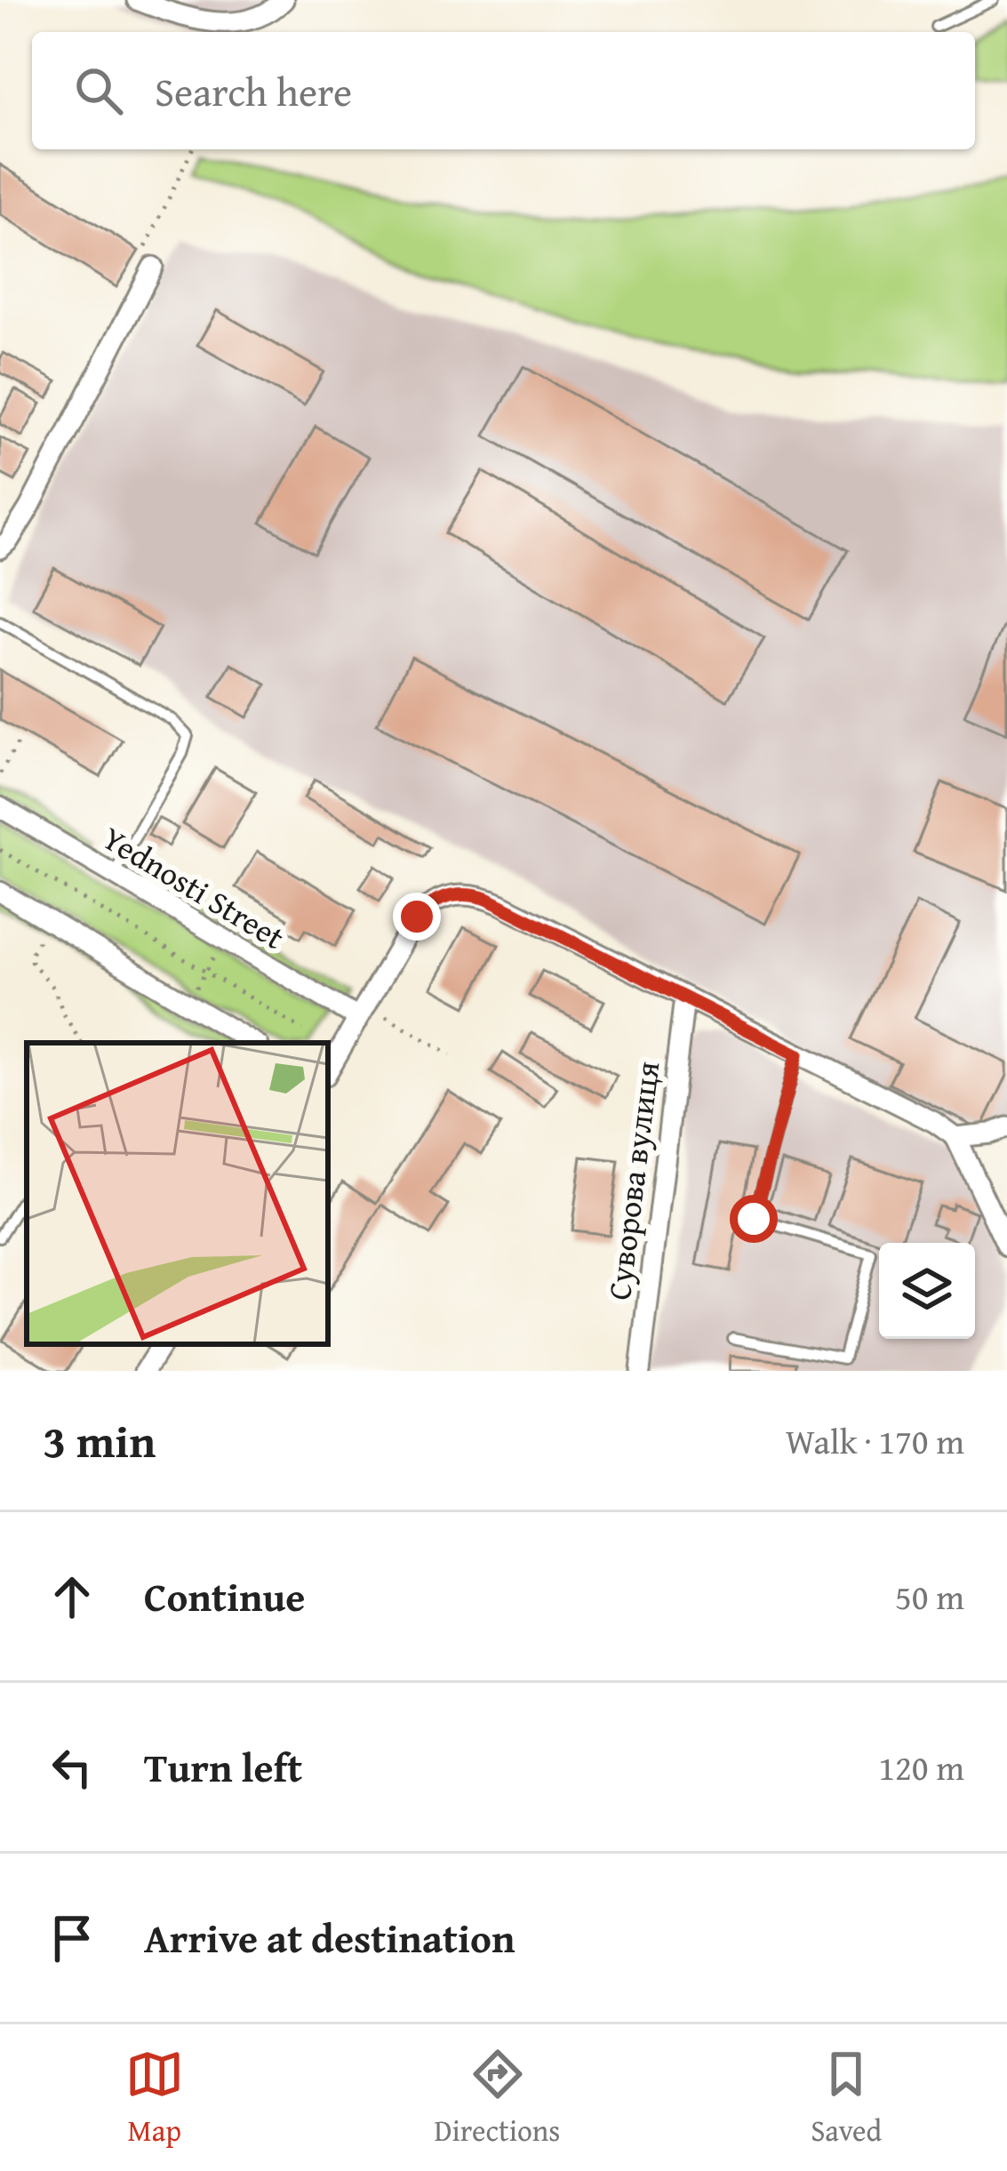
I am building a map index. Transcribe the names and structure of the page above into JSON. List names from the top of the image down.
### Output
{
  "streets": {
    "street": ["Yednosti Street", "Суворова вулиця"]
  },
  "page": {
    "search": "Search here",
    "heading": ["3 min", "Walk · 170 m"],
    "list": [
      ["Continue", "50 m"],
      ["Turn left", "120 m"],
      "Arrive at destination"
    ],
    "nav": ["Map", "Directions", "Saved"]
  }
}
